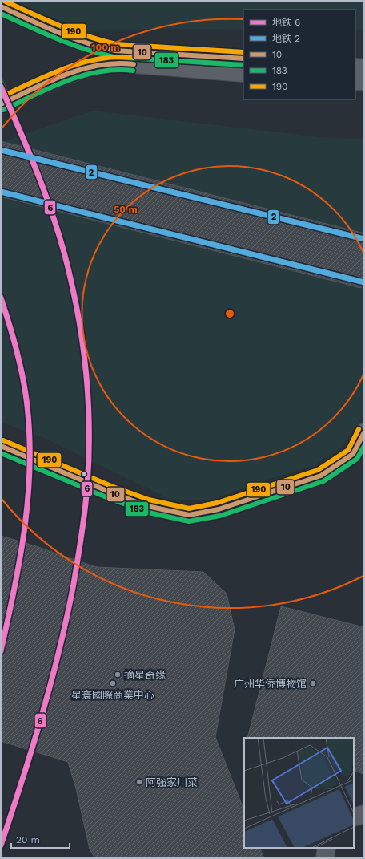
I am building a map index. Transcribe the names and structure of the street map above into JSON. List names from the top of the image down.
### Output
{
  "places": [
    "摘星奇缘",
    "星寰國際商業中心",
    "广州华侨博物馆",
    "阿強家川菜"
  ],
  "lines": [
    "transit line 190",
    "transit line 10",
    "transit line 183",
    "metro line 6",
    "metro line 2"
  ],
  "legend": [
    "地铁 6",
    "地铁 2",
    "10",
    "183",
    "190"
  ],
  "scale_bar": "20 m",
  "rings": ["100 m", "50 m"]
}
